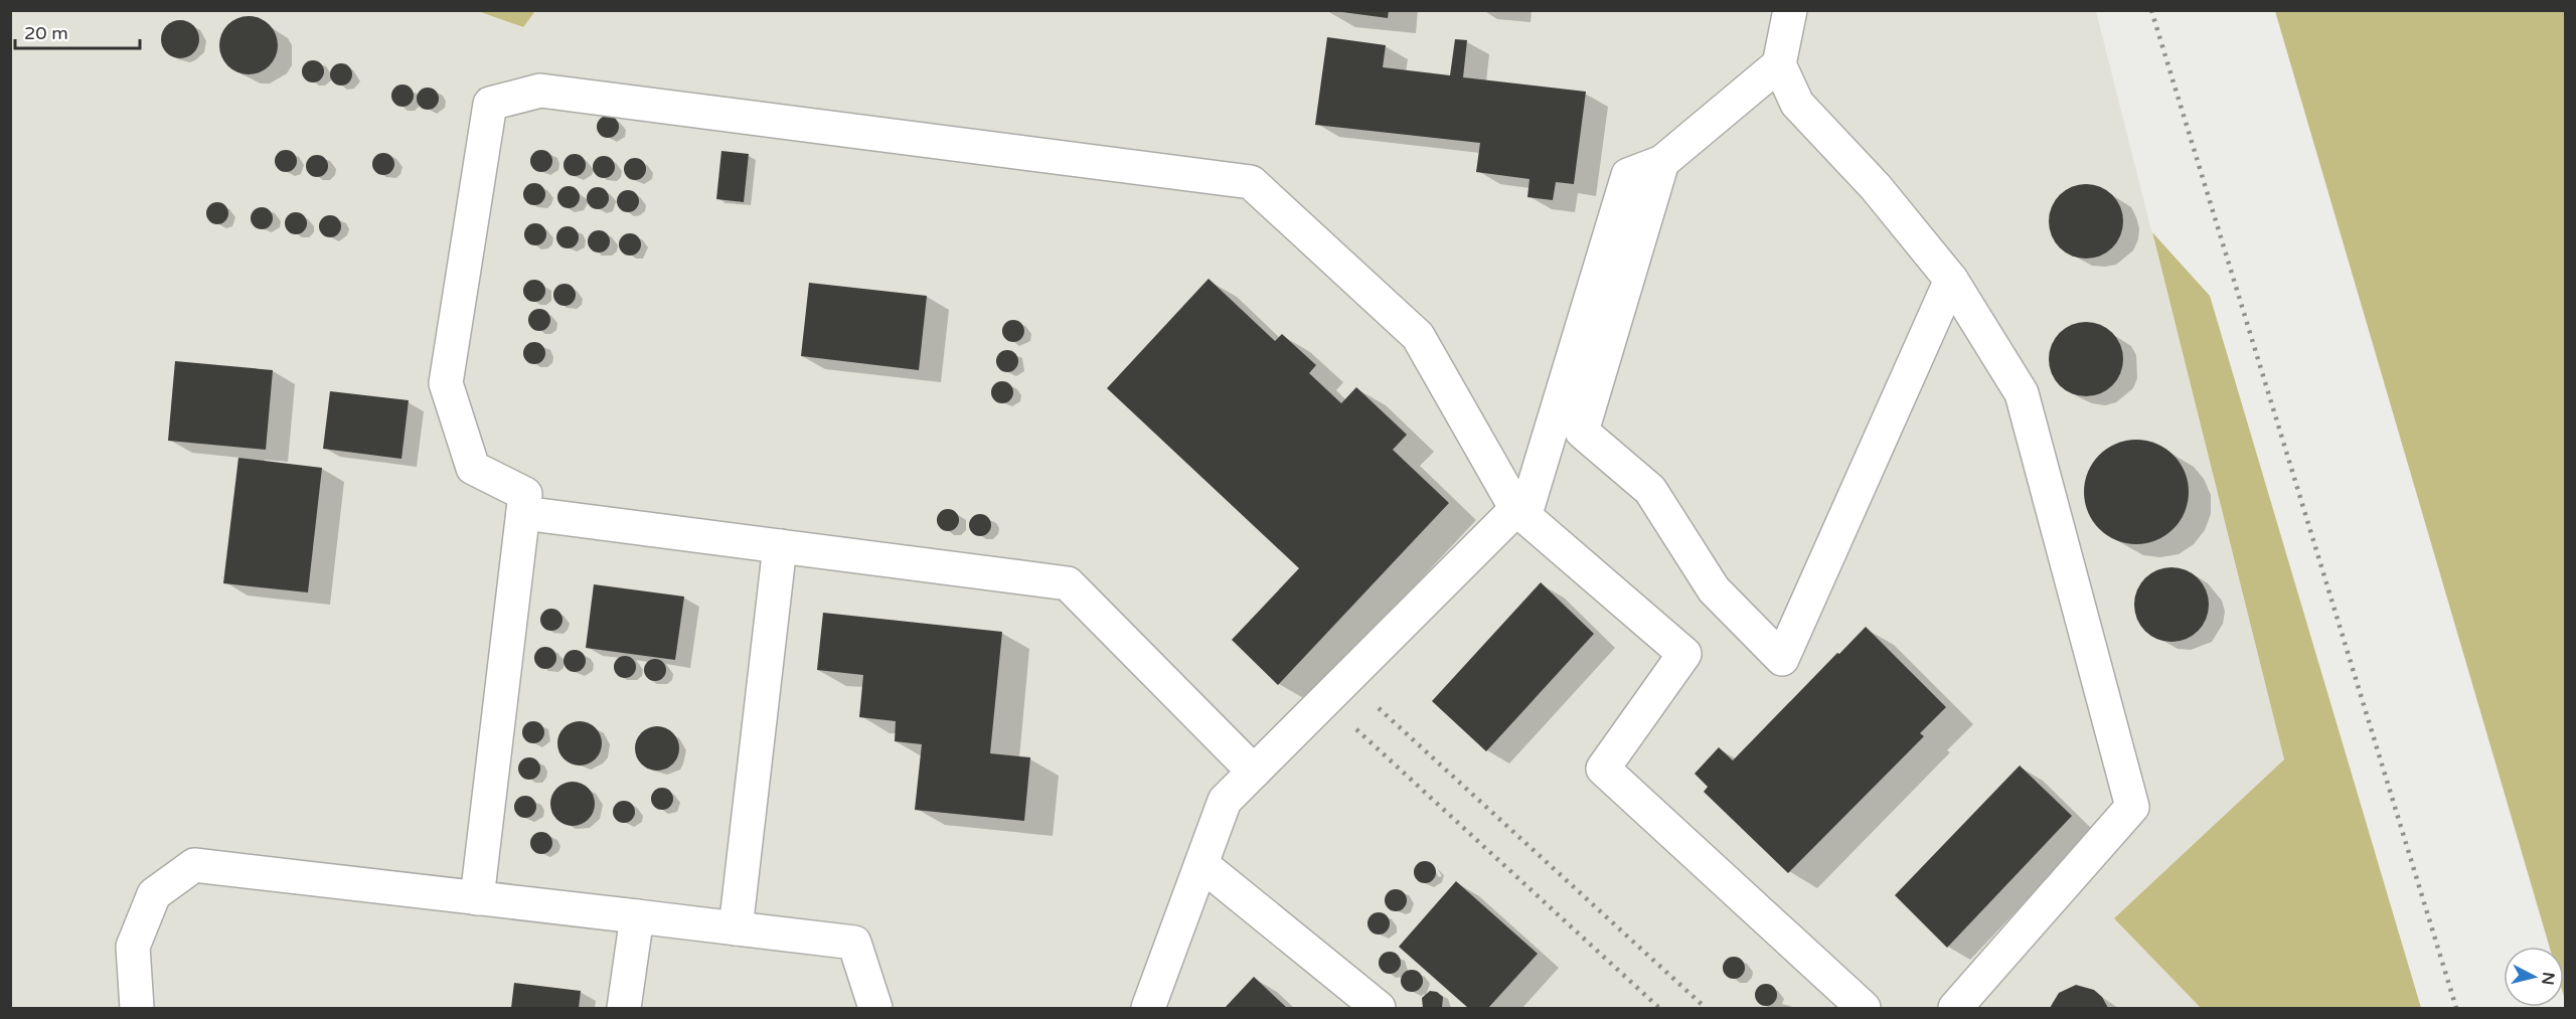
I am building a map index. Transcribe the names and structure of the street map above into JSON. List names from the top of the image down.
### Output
{
  "scale_bar": "20 m",
  "north": "right"
}
